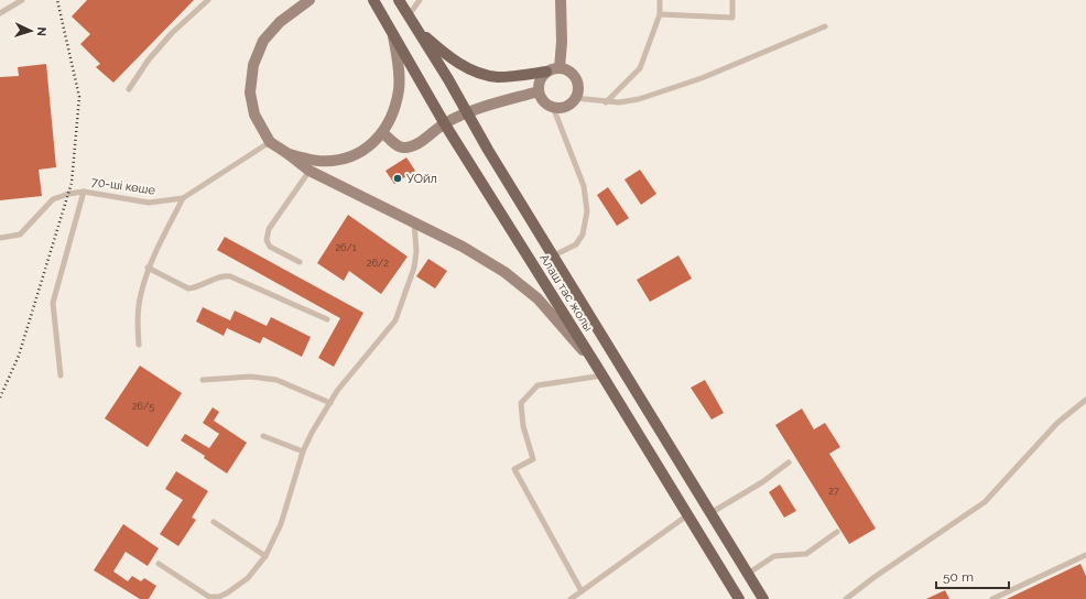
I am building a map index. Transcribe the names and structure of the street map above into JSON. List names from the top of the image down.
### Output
{
  "streets": {
    "main road": ["Алаш тас жолы"],
    "lane": ["70-ші көше"]
  },
  "places": ["УОйл"],
  "house_numbers": [
    "26/1",
    "26/2",
    "26/5",
    "27"
  ],
  "scale_bar": "50 m",
  "north": "right"
}
